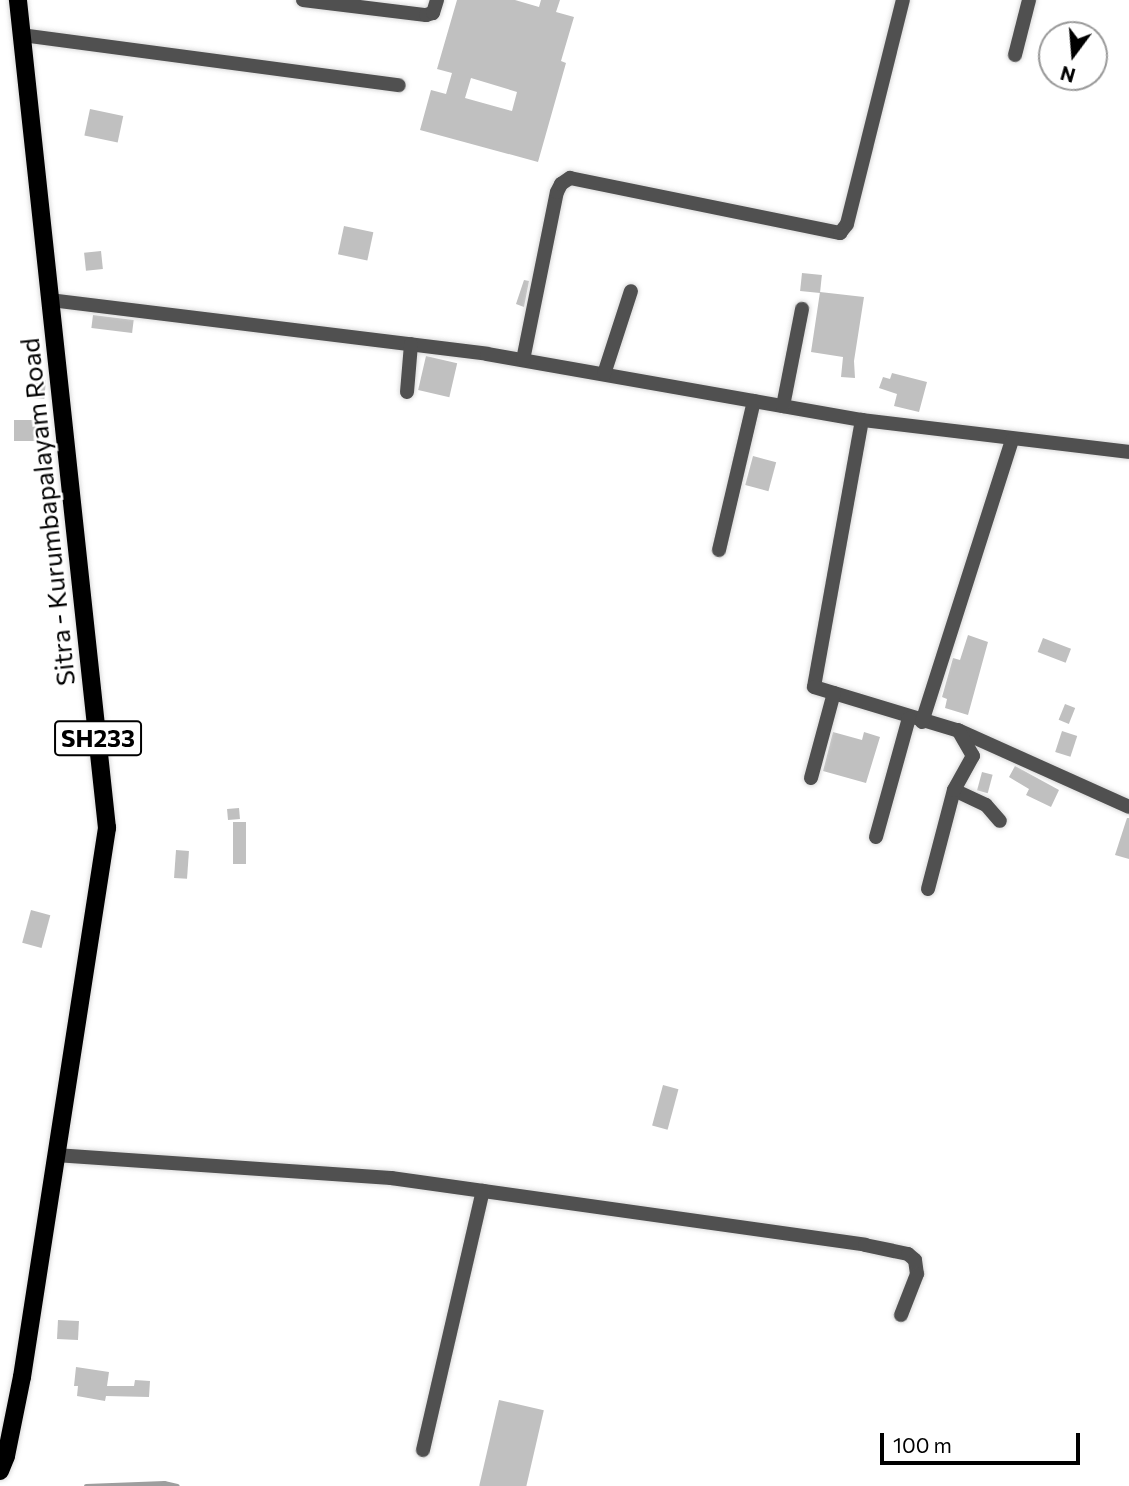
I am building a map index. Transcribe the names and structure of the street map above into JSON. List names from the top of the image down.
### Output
{
  "streets": {
    "main road": ["Sitra - Kurumbapalayam Road", "SH233"]
  },
  "scale_bar": "100 m",
  "north": "bottom"
}
